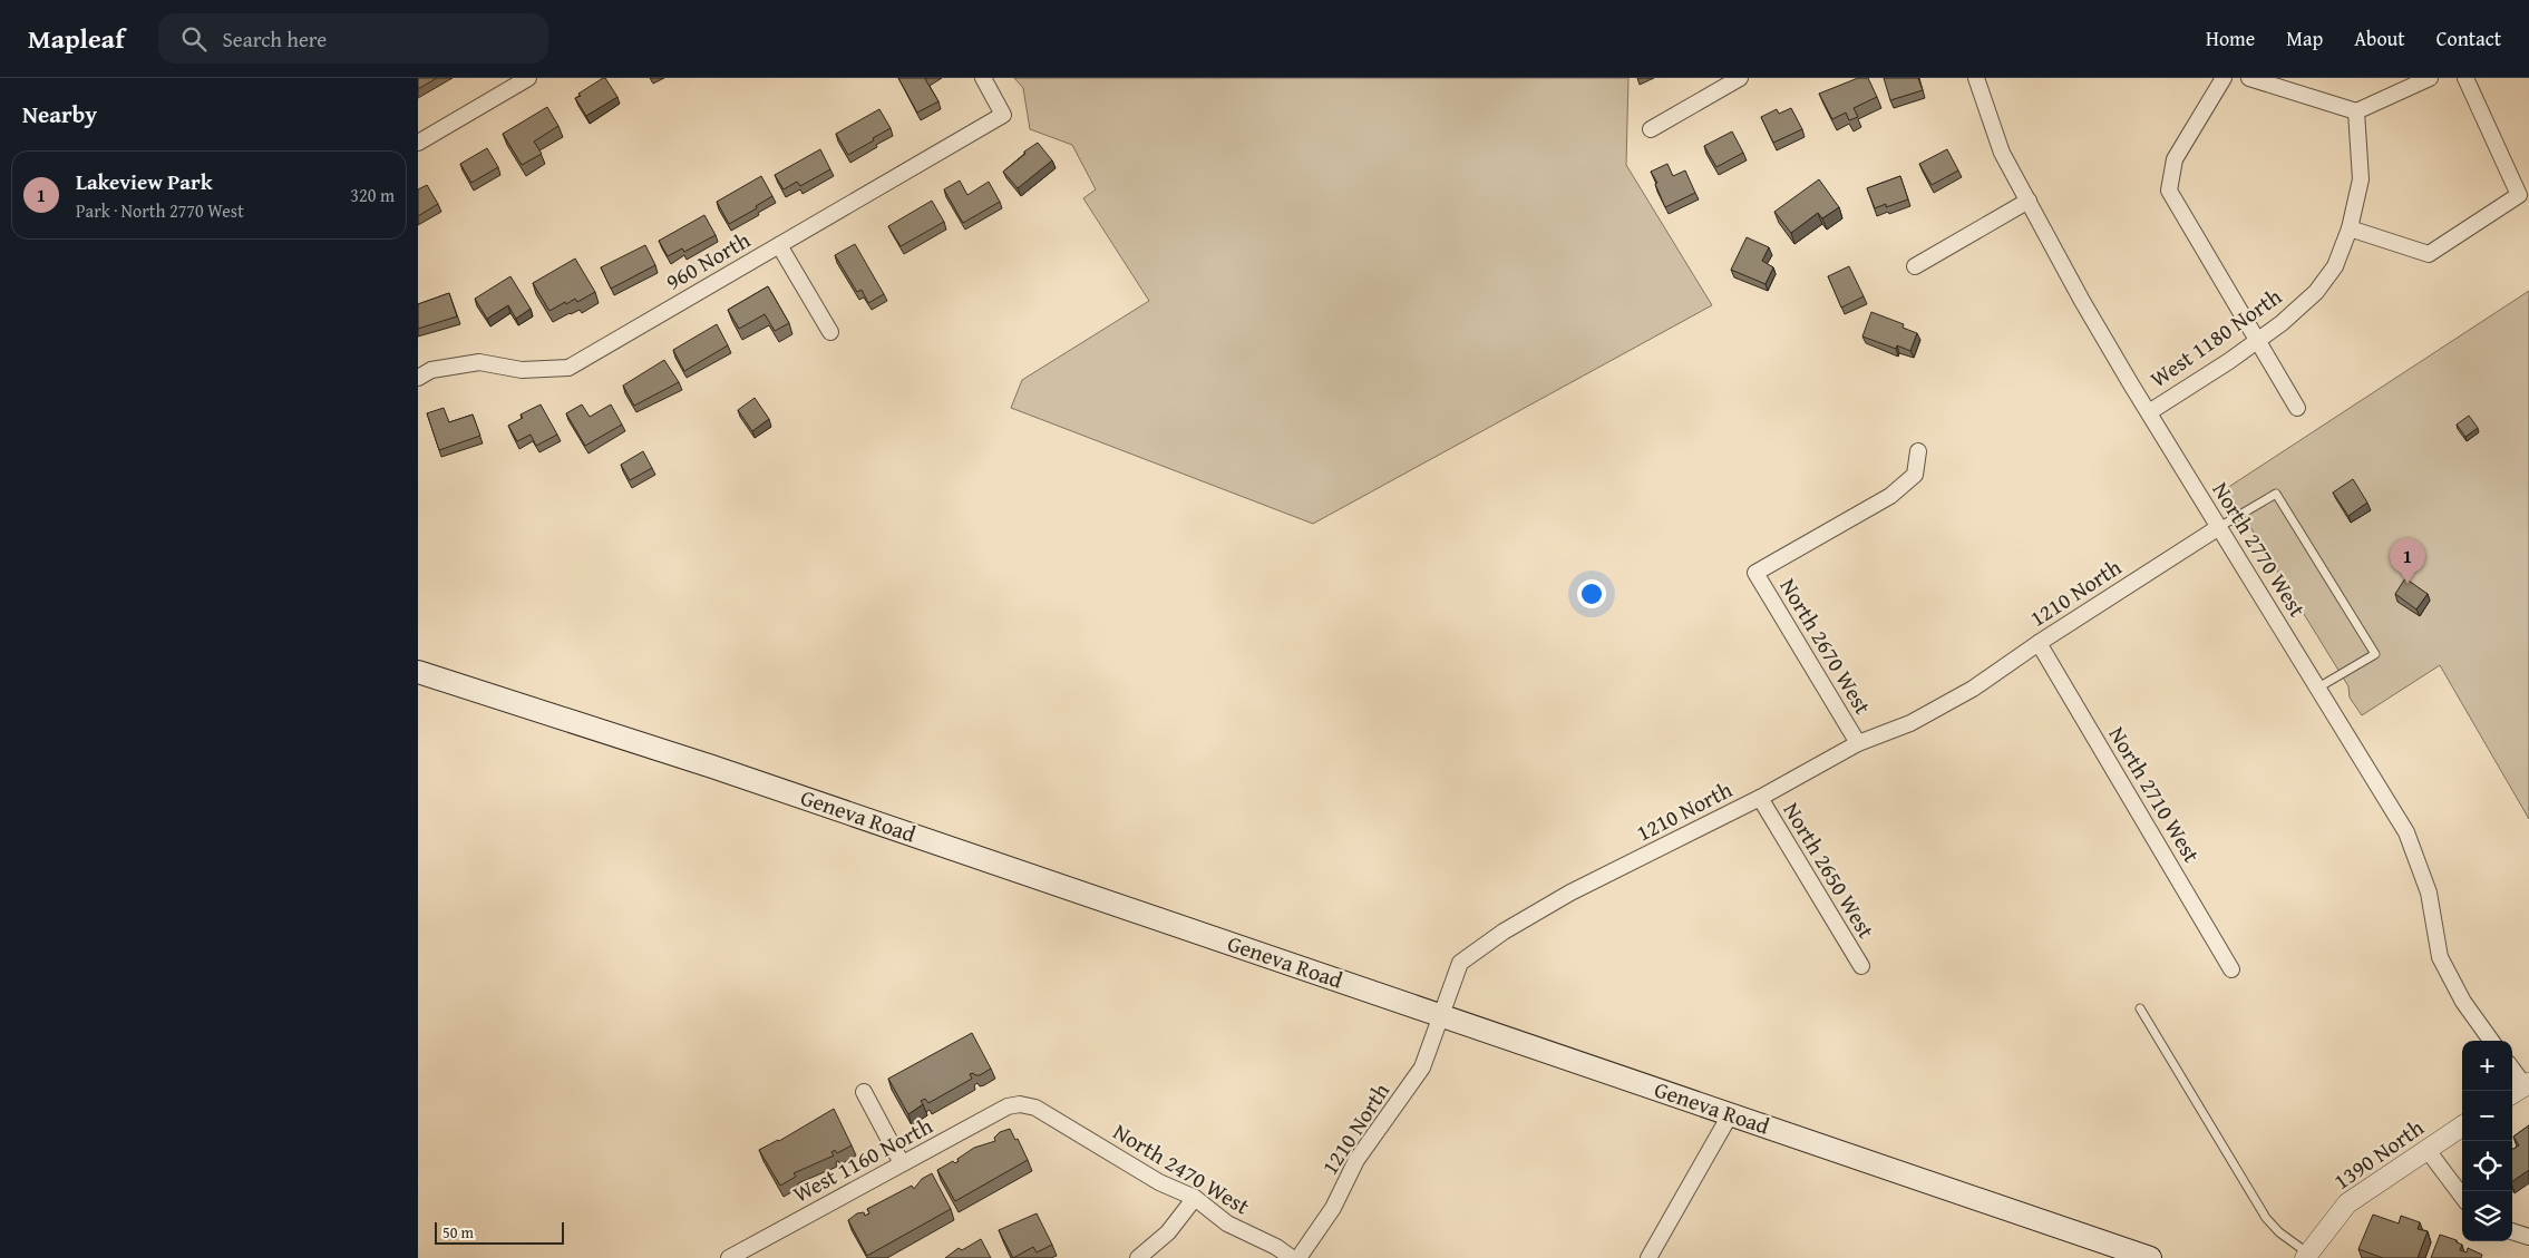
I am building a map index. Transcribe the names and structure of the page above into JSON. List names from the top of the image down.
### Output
{
  "streets": {
    "main road": ["Geneva Road"],
    "street": [
      "960 North",
      "West 1180 North",
      "North 2770 West",
      "1210 North",
      "North 2670 West",
      "North 2710 West",
      "North 2650 West",
      "1390 North",
      "West 1160 North",
      "North 2470 West"
    ]
  },
  "crossings": [
    ["West 1180 North", "North 2770 West"],
    ["North 2770 West", "1210 North"],
    ["1210 North", "North 2670 West"],
    ["1210 North", "North 2710 West"],
    ["1210 North", "Geneva Road"],
    ["1210 North", "North 2650 West"],
    ["West 1160 North", "North 2470 West"]
  ],
  "scale_bar": "50 m",
  "page": {
    "header": "Mapleaf",
    "search": "Search here",
    "nav": [
      "Home",
      "Map",
      "About",
      "Contact"
    ],
    "heading": "Nearby",
    "list": [
      {
        "mark": "1",
        "name": "Lakeview Park",
        "note": "Park · North 2770 West",
        "value": "320 m"
      }
    ],
    "pins": "1",
    "map_buttons": ["+", "−"],
    "scale": "50 m"
  }
}
